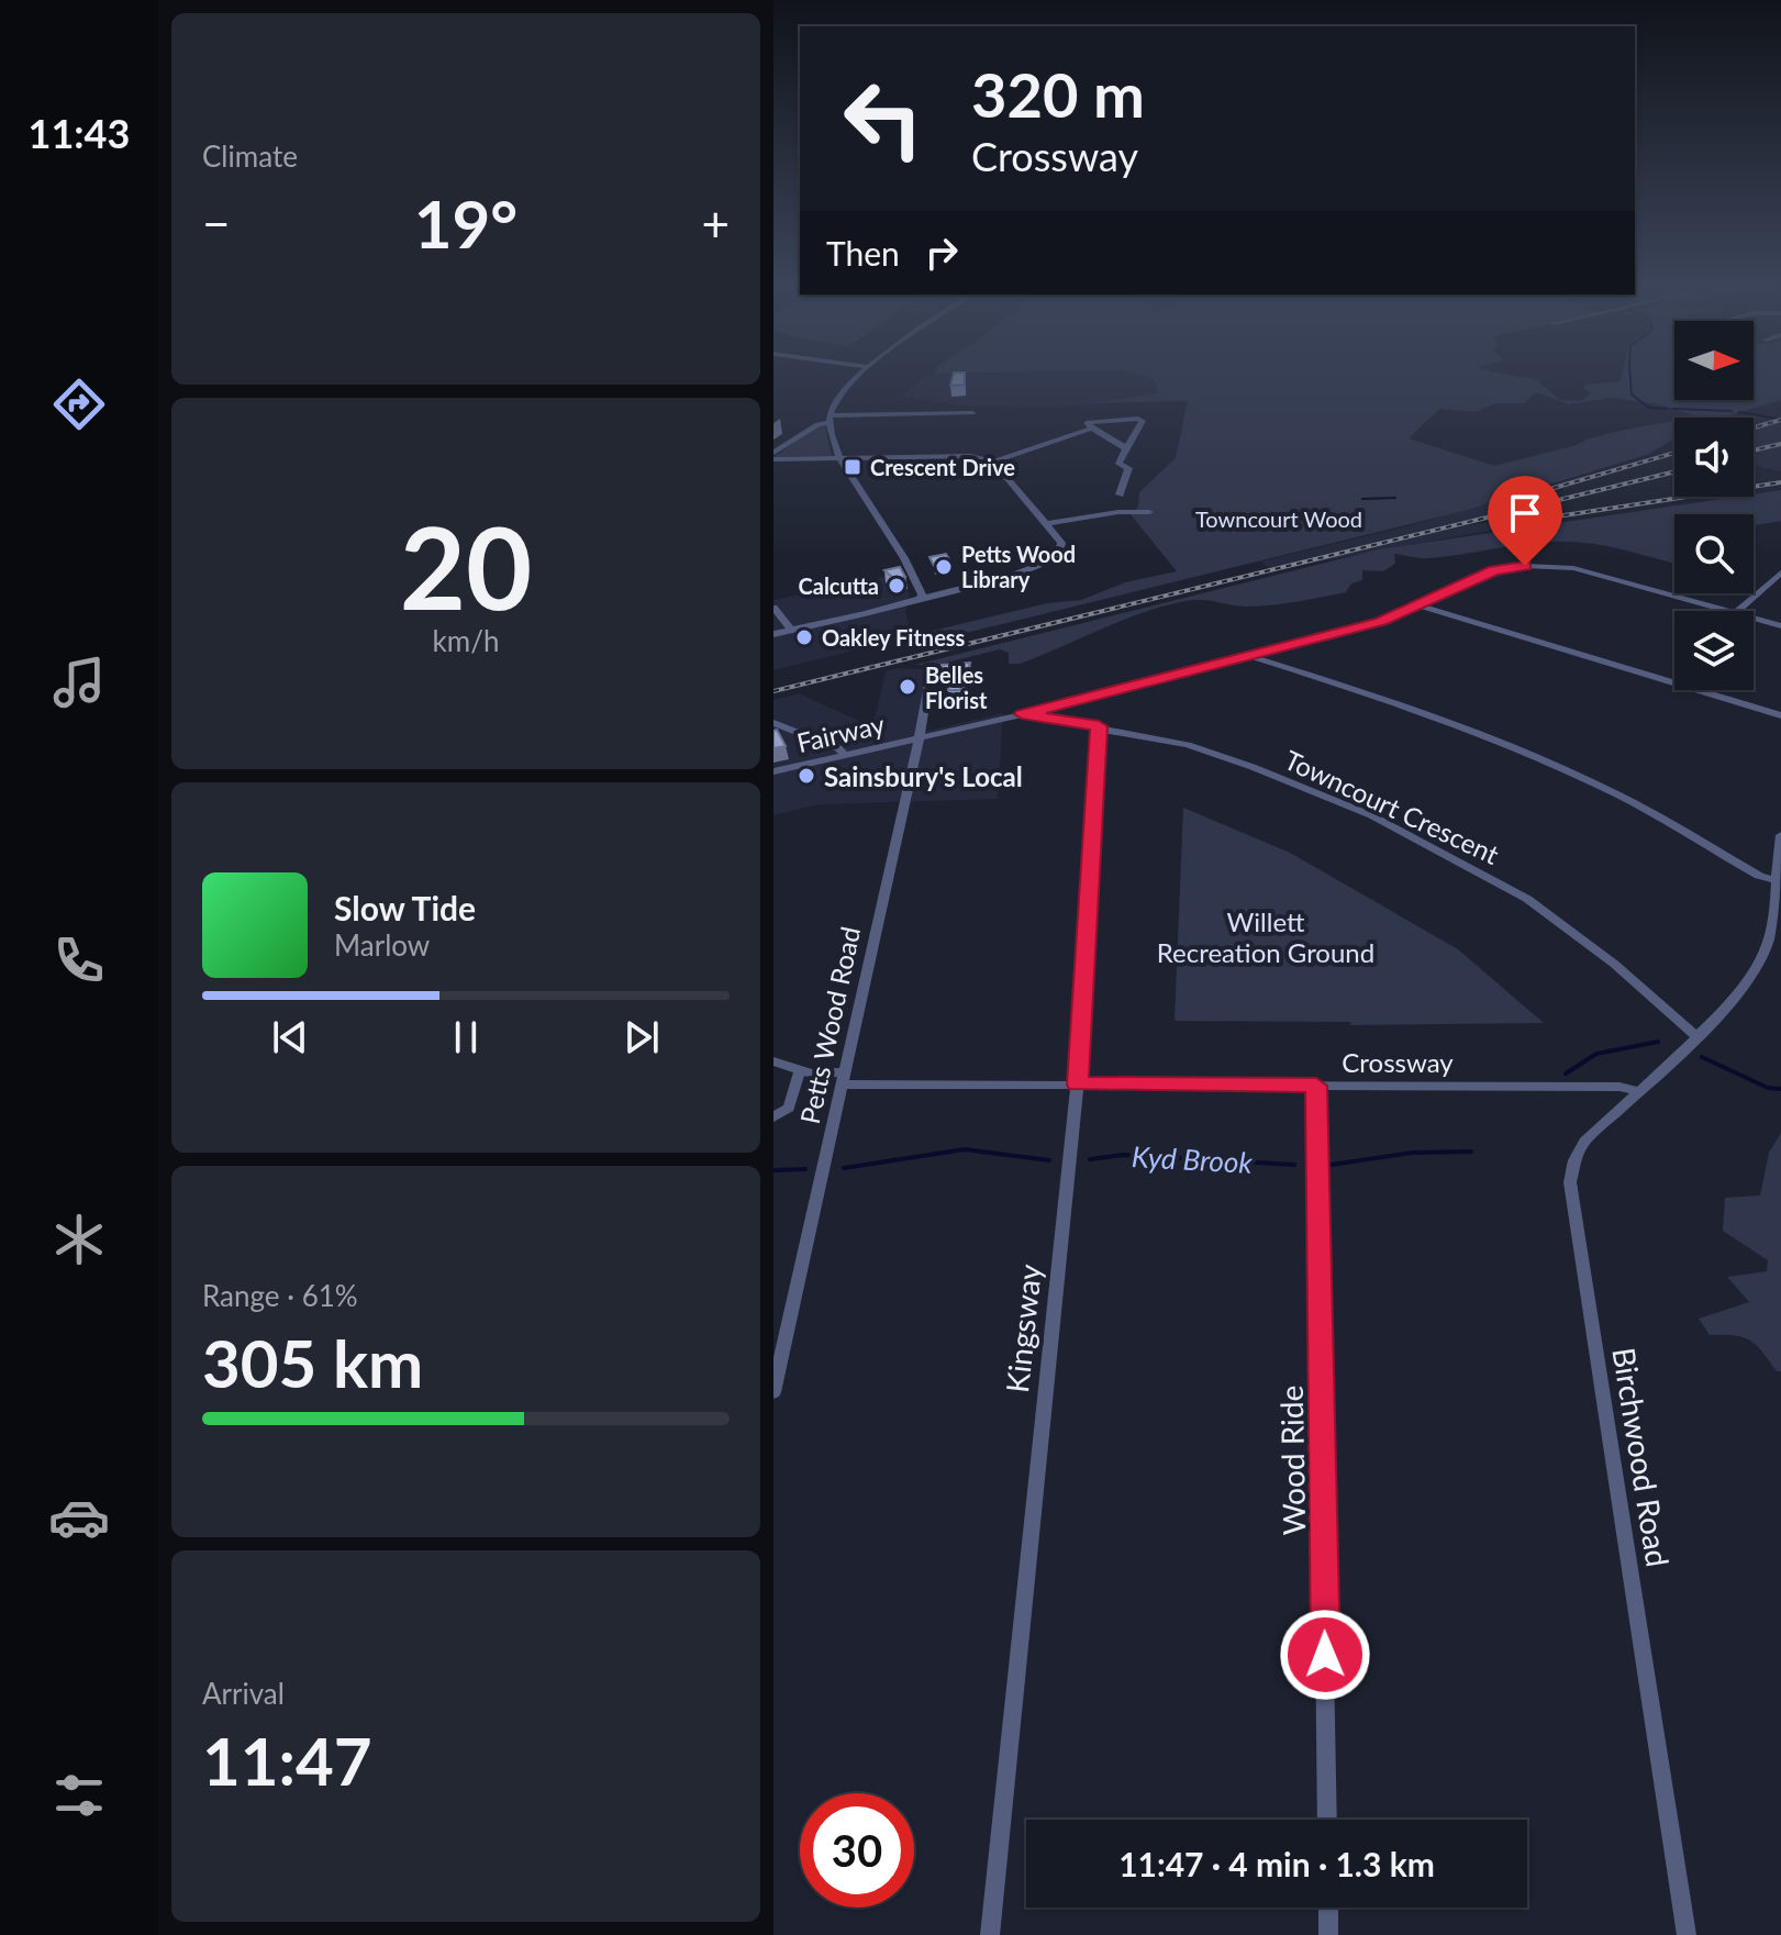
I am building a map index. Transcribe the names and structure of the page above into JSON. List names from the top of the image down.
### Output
{
  "streets": {
    "street": [
      "Fairway",
      "Towncourt Crescent",
      "Petts Wood Road",
      "Crossway",
      "Kingsway",
      "Birchwood Road",
      "Wood Ride"
    ]
  },
  "crossings": [
    ["Fairway", "Towncourt Crescent"],
    ["Fairway", "Petts Wood Road"],
    ["Towncourt Crescent", "Kingsway"],
    ["Towncourt Crescent", "Birchwood Road"],
    ["Petts Wood Road", "Crossway"],
    ["Crossway", "Kingsway"],
    ["Crossway", "Birchwood Road"],
    ["Crossway", "Wood Ride"]
  ],
  "water": ["Kyd Brook"],
  "parks": ["Towncourt Wood", "Willett Recreation Ground"],
  "places": {
    "transit": ["Crescent Drive"],
    "other": [
      "Petts Wood Library",
      "Calcutta",
      "Oakley Fitness",
      "Belles Florist",
      "Sainsbury's Local"
    ]
  },
  "north": "right",
  "page": {
    "tabs": "11:43",
    "tile": [
      "Climate",
      ["20", "km/h"],
      ["Range · 61%", "305 km"],
      ["Arrival", "11:47"]
    ],
    "turn": ["320 m", "Crossway"],
    "heat": ["−", "19°", "+"],
    "then": "Then",
    "song": ["Slow Tide", "Marlow"],
    "limit": "30",
    "trip": "11:47 · 4 min · 1.3 km"
  }
}
